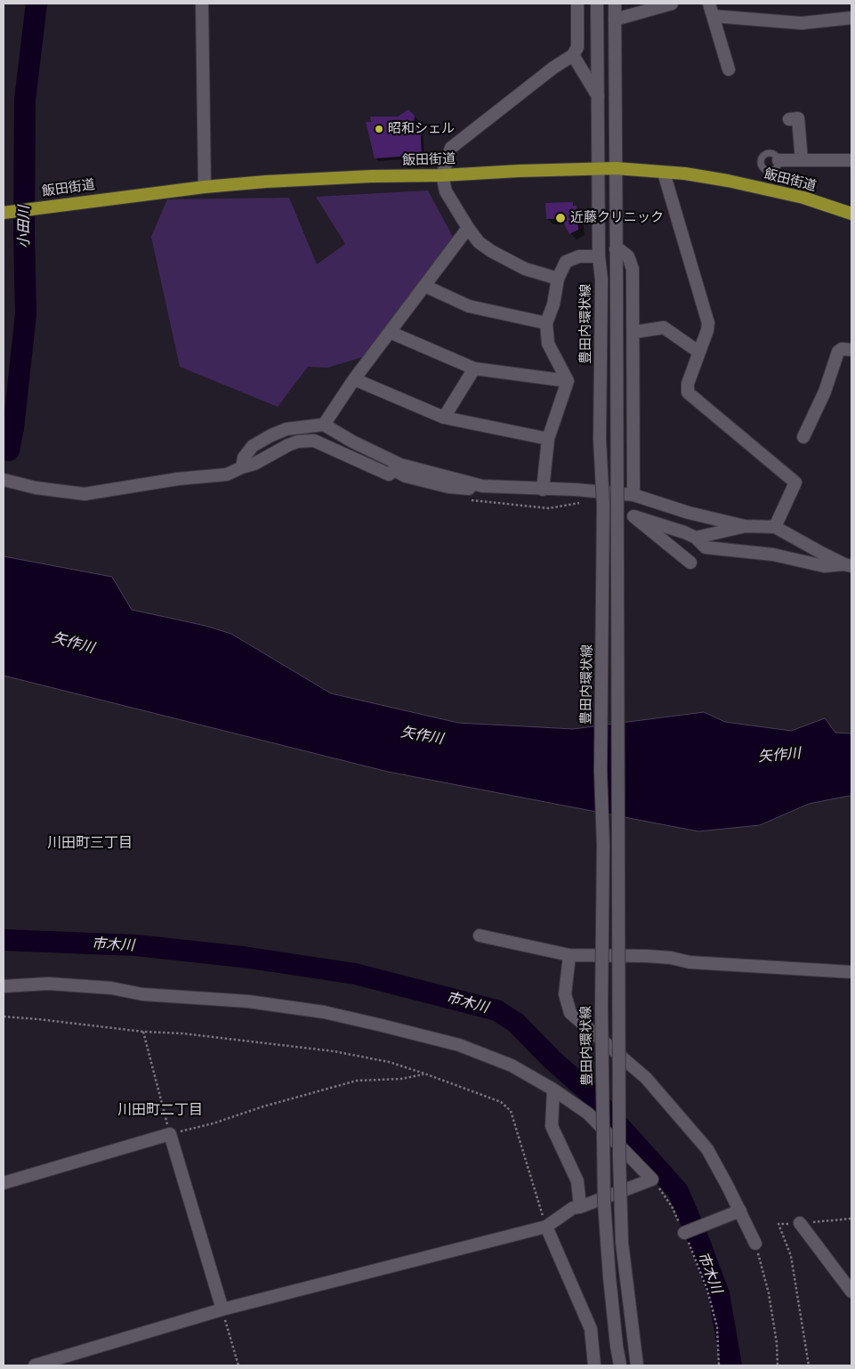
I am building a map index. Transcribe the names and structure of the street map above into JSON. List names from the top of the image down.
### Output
{
  "streets": {
    "highway": ["飯田街道"],
    "street": ["豊田内環状線"]
  },
  "crossings": [
    ["飯田街道", "豊田内環状線"]
  ],
  "districts": ["川田町三丁目", "川田町二丁目"],
  "water": ["小田川", "矢作川", "市木川"],
  "places": ["昭和シェル", "近藤クリニック"]
}
